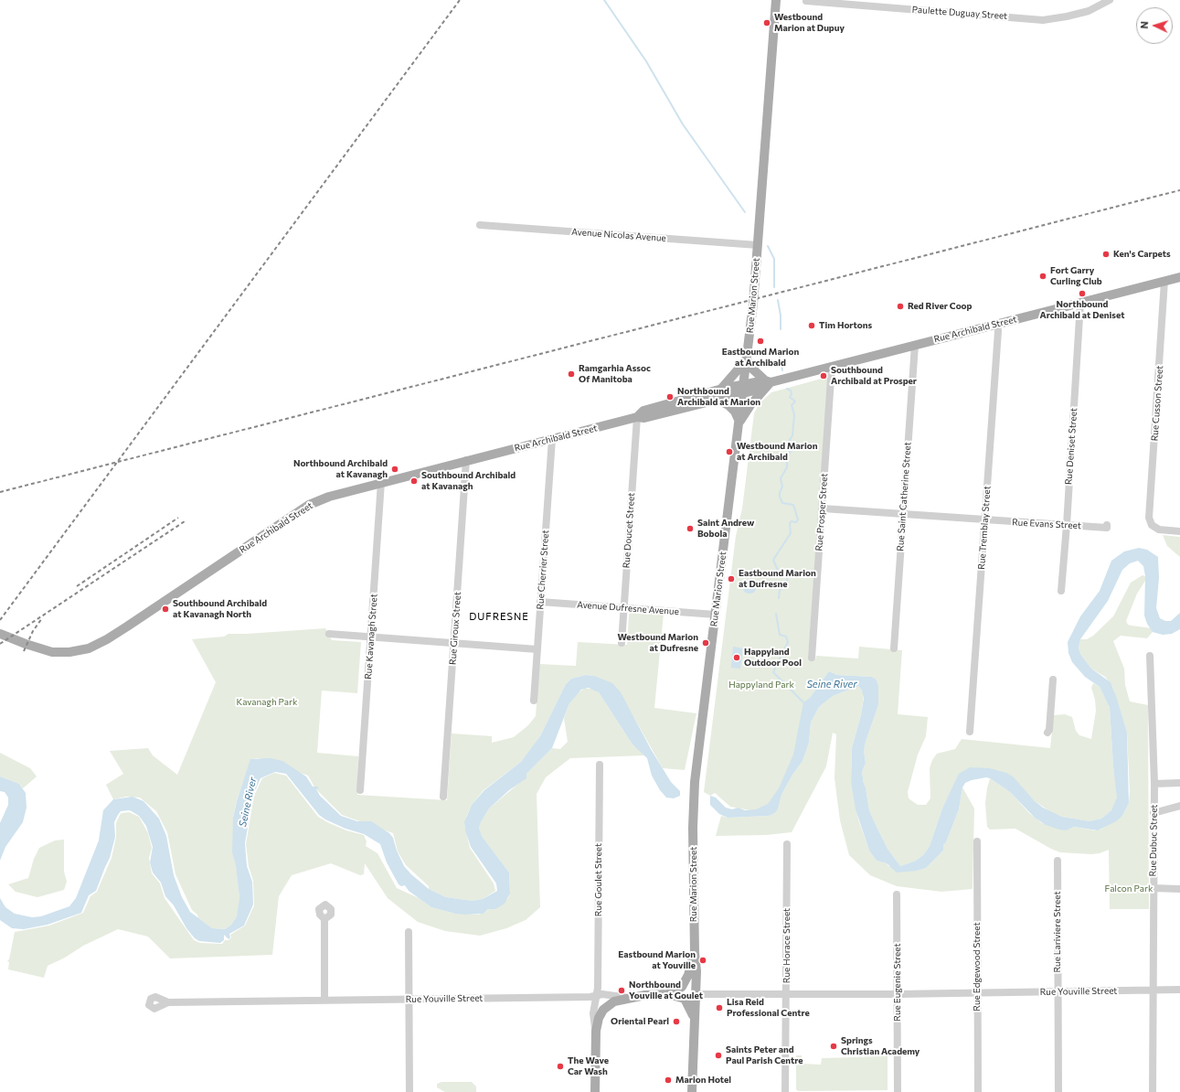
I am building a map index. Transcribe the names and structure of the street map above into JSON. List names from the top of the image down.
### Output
{
  "streets": {
    "main road": ["Rue Marion Street", "Rue Archibald Street", "Rue Youville Street"],
    "street": [
      "Paulette Duguay Street",
      "Avenue Nicolas Avenue",
      "Rue Cusson Street",
      "Rue Deniset Street",
      "Rue Saint Catherine Street",
      "Rue Prosper Street",
      "Rue Evans Street",
      "Rue Tremblay Street",
      "Rue Doucet Street",
      "Rue Cherrier Street",
      "Avenue Dufresne Avenue",
      "Rue Giroux Street",
      "Rue Kavanagh Street",
      "Rue Dubuc Street",
      "Rue Goulet Street",
      "Rue Lariviere Street",
      "Rue Horace Street",
      "Rue Edgewood Street",
      "Rue Eugenie Street"
    ]
  },
  "crossings": [
    ["Avenue Nicolas Avenue", "Rue Marion Street"],
    ["Rue Marion Street", "Rue Archibald Street"],
    ["Rue Marion Street", "Avenue Dufresne Avenue"],
    ["Rue Marion Street", "Rue Youville Street"],
    ["Rue Archibald Street", "Rue Cusson Street"],
    ["Rue Archibald Street", "Rue Deniset Street"],
    ["Rue Archibald Street", "Rue Saint Catherine Street"],
    ["Rue Archibald Street", "Rue Prosper Street"],
    ["Rue Archibald Street", "Rue Tremblay Street"],
    ["Rue Archibald Street", "Rue Doucet Street"],
    ["Rue Archibald Street", "Rue Cherrier Street"],
    ["Rue Archibald Street", "Rue Giroux Street"],
    ["Rue Archibald Street", "Rue Kavanagh Street"],
    ["Rue Deniset Street", "Rue Evans Street"],
    ["Rue Saint Catherine Street", "Rue Evans Street"],
    ["Rue Prosper Street", "Rue Evans Street"],
    ["Rue Evans Street", "Rue Tremblay Street"],
    ["Rue Doucet Street", "Avenue Dufresne Avenue"],
    ["Rue Cherrier Street", "Avenue Dufresne Avenue"],
    ["Rue Dubuc Street", "Rue Youville Street"],
    ["Rue Goulet Street", "Rue Youville Street"],
    ["Rue Lariviere Street", "Rue Youville Street"],
    ["Rue Edgewood Street", "Rue Youville Street"],
    ["Rue Eugenie Street", "Rue Youville Street"]
  ],
  "districts": ["DUFRESNE"],
  "water": ["Seine River"],
  "parks": ["Happyland Park", "Kavanagh Park", "Falcon Park"],
  "places": [
    "Westbound Marion at Dupuy",
    "Ken's Carpets",
    "Fort Garry Curling Club",
    "Northbound Archibald at Deniset",
    "Red River Coop",
    "Tim Hortons",
    "Eastbound Marion at Archibald",
    "Ramgarhia Assoc Of Manitoba",
    "Southbound Archibald at Prosper",
    "Northbound Archibald at Marion",
    "Westbound Marion at Archibald",
    "Northbound Archibald at Kavanagh",
    "Southbound Archibald at Kavanagh",
    "Saint Andrew Bobola",
    "Eastbound Marion at Dufresne",
    "Southbound Archibald at Kavanagh North",
    "Westbound Marion at Dufresne",
    "Happyland Outdoor Pool",
    "Eastbound Marion at Youville",
    "Northbound Youville at Goulet",
    "Lisa Reid Professional Centre",
    "Oriental Pearl",
    "Springs Christian Academy",
    "Saints Peter and Paul Parish Centre",
    "The Wave Car Wash",
    "Marion Hotel"
  ],
  "north": "left"
}
